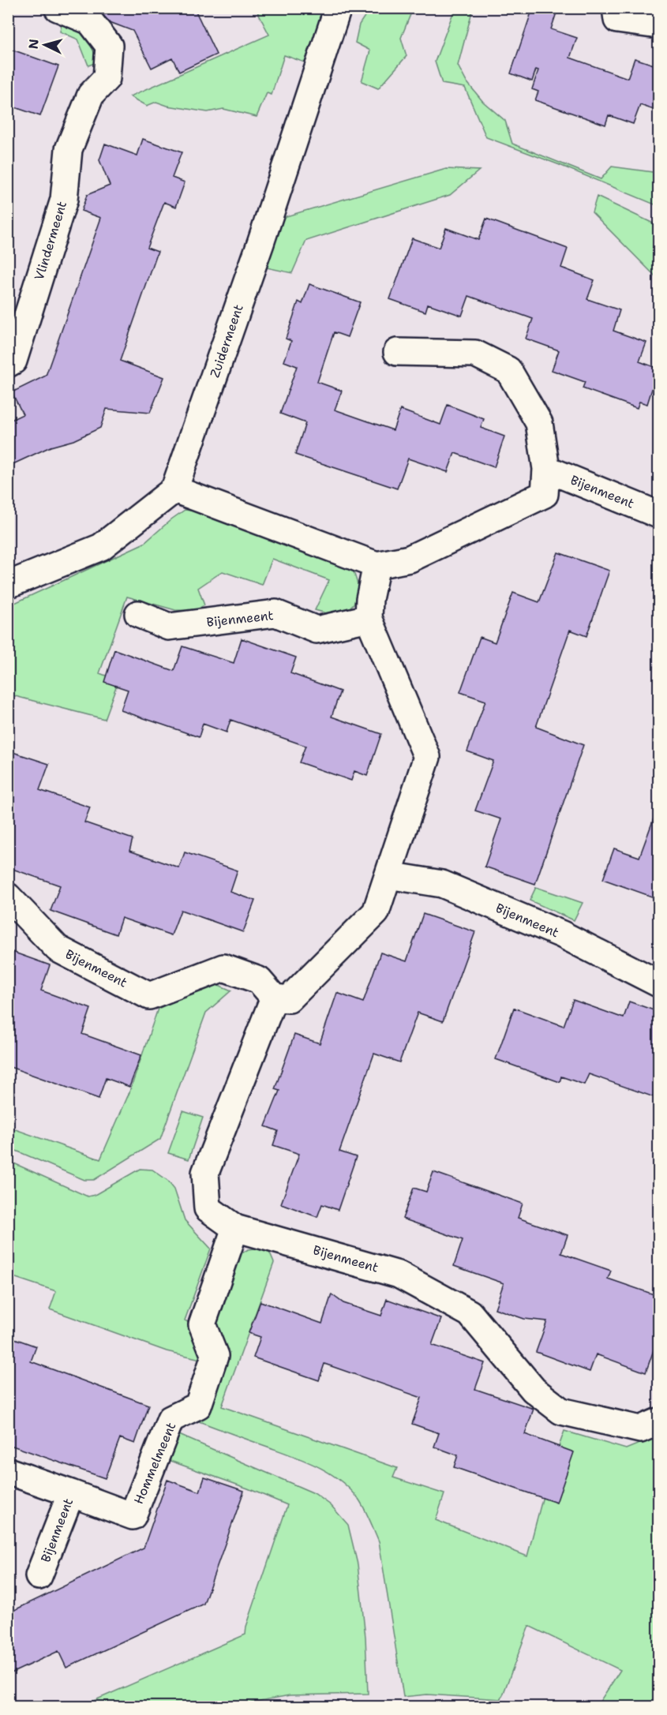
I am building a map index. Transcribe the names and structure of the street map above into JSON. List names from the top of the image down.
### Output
{
  "streets": {
    "street": [
      "Vlindermeent",
      "Zuidermeent",
      "Bijenmeent",
      "Hommelmeent"
    ]
  },
  "crossings": [
    ["Bijenmeent", "Hommelmeent"]
  ],
  "north": "left"
}
